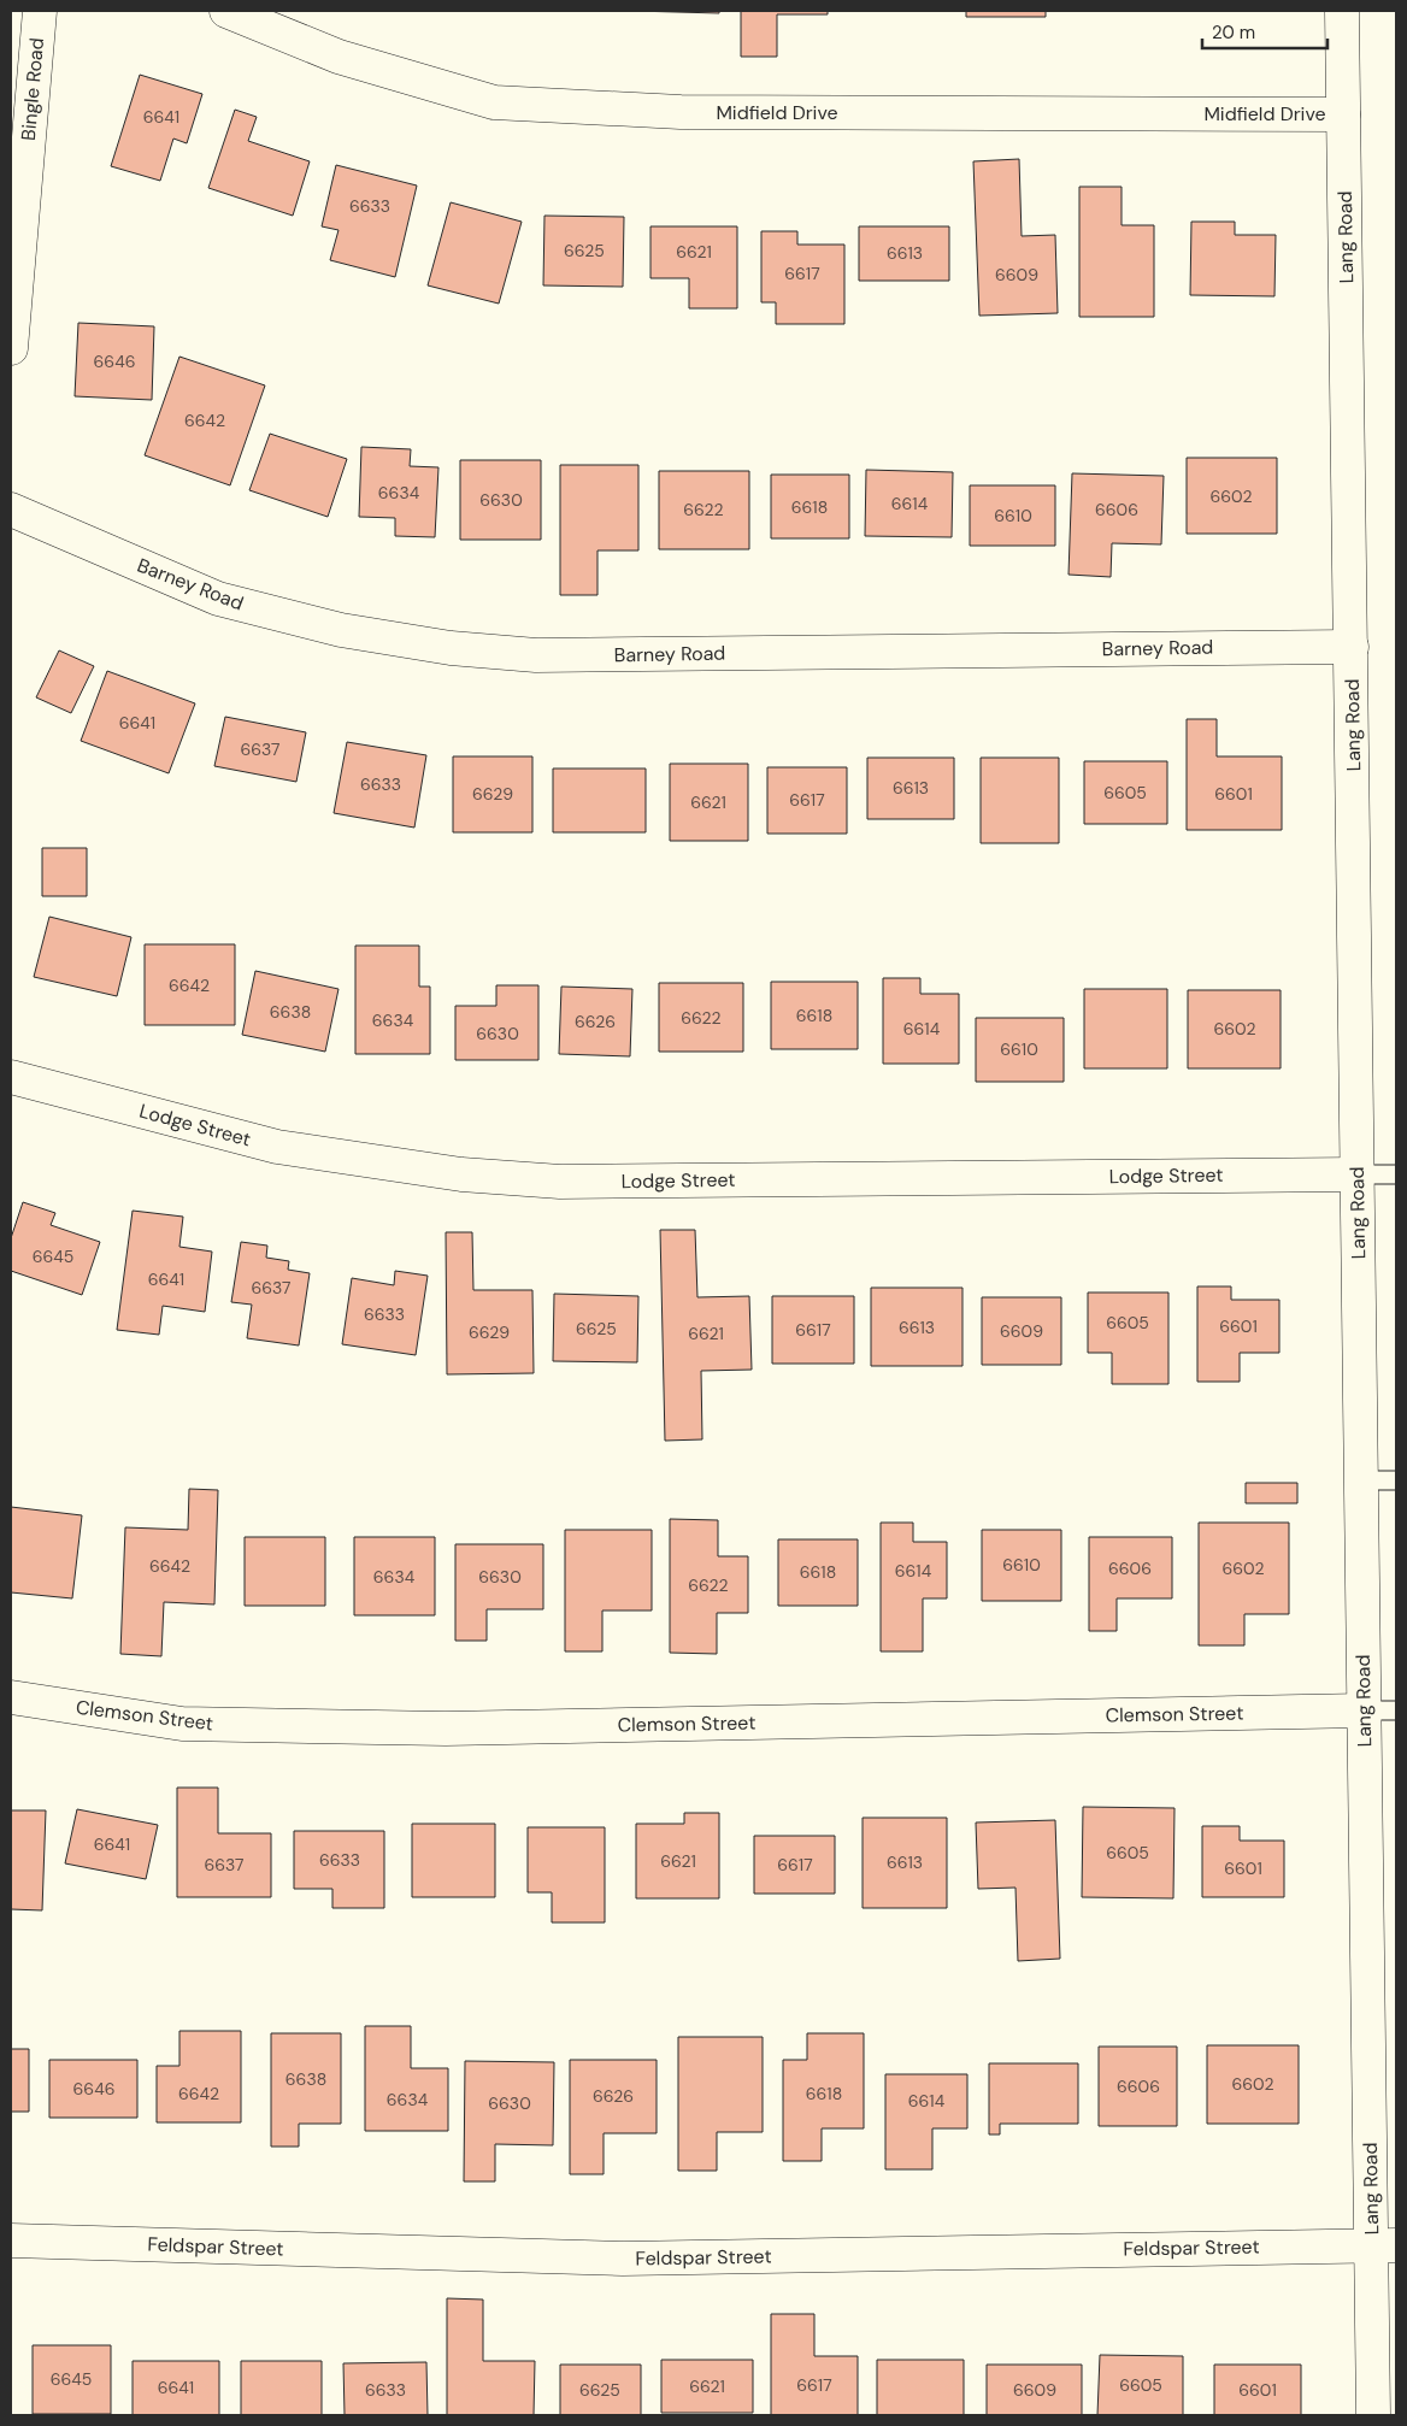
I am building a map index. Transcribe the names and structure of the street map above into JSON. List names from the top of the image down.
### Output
{
  "streets": {
    "street": [
      "Bingle Road",
      "Midfield Drive",
      "Lang Road",
      "Barney Road",
      "Lodge Street",
      "Clemson Street",
      "Feldspar Street"
    ]
  },
  "crossings": [
    ["Midfield Drive", "Lang Road"],
    ["Lang Road", "Barney Road"],
    ["Lang Road", "Lodge Street"],
    ["Lang Road", "Clemson Street"],
    ["Lang Road", "Feldspar Street"]
  ],
  "house_numbers": [
    "6641",
    "6633",
    "6625",
    "6621",
    "6613",
    "6617",
    "6609",
    "6646",
    "6642",
    "6634",
    "6602",
    "6630",
    "6614",
    "6618",
    "6622",
    "6606",
    "6610",
    "6641",
    "6637",
    "6633",
    "6613",
    "6605",
    "6629",
    "6601",
    "6617",
    "6621",
    "6642",
    "6638",
    "6618",
    "6622",
    "6634",
    "6626",
    "6614",
    "6602",
    "6630",
    "6610",
    "6645",
    "6641",
    "6637",
    "6633",
    "6605",
    "6601",
    "6613",
    "6625",
    "6617",
    "6609",
    "6629",
    "6621",
    "6610",
    "6642",
    "6606",
    "6602",
    "6614",
    "6618",
    "6634",
    "6630",
    "6622",
    "6641",
    "6605",
    "6633",
    "6621",
    "6613",
    "6637",
    "6617",
    "6601",
    "6638",
    "6602",
    "6606",
    "6646",
    "6642",
    "6618",
    "6626",
    "6634",
    "6614",
    "6630",
    "6645",
    "6617",
    "6605",
    "6621",
    "6641",
    "6633",
    "6625",
    "6609",
    "6601"
  ],
  "scale_bar": "20 m"
}
